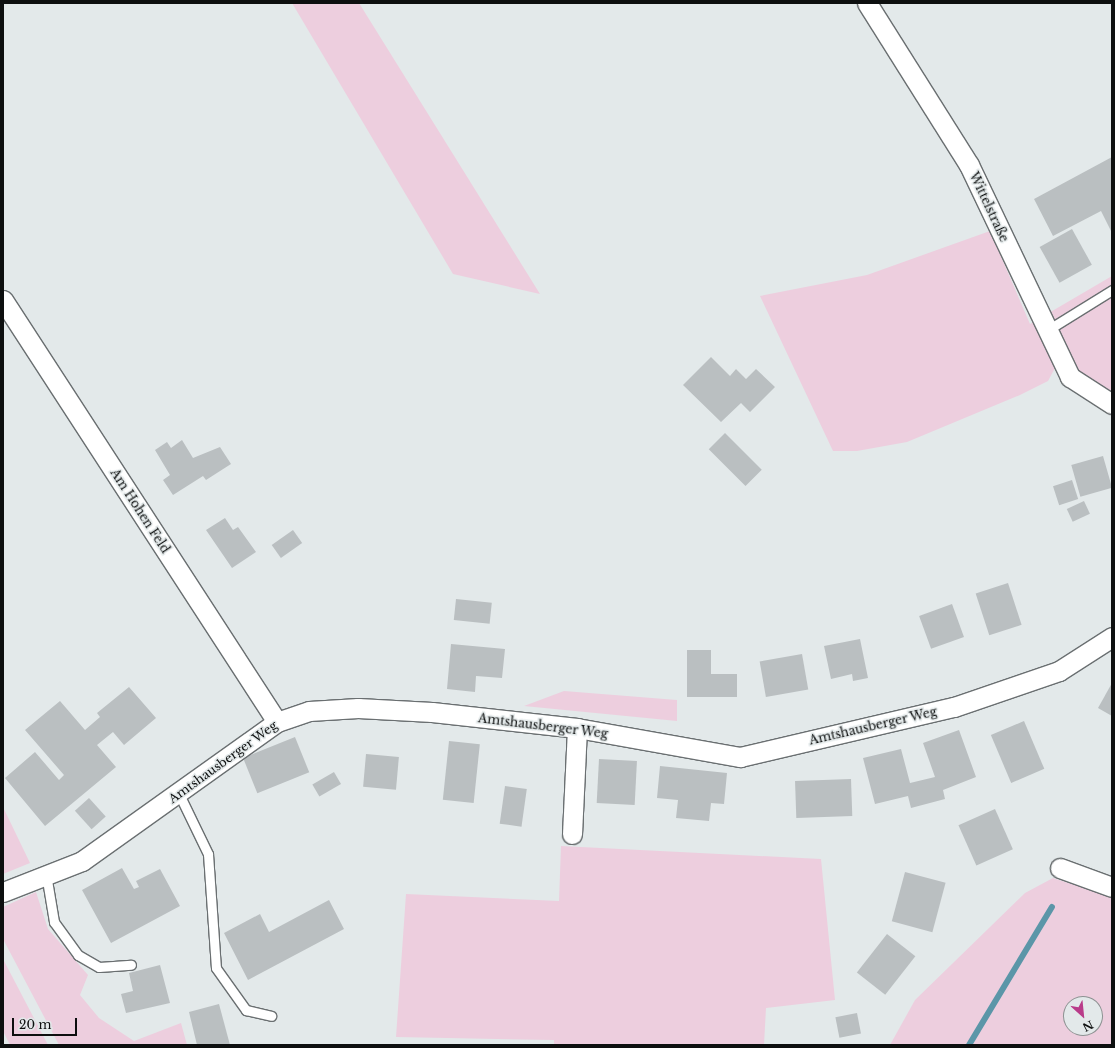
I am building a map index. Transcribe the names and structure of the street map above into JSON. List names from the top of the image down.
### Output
{
  "streets": {
    "street": ["Wittelstraße", "Am Hohen Feld", "Amtshausberger Weg"]
  },
  "crossings": [
    ["Am Hohen Feld", "Amtshausberger Weg"]
  ],
  "scale_bar": "20 m",
  "north": "bottom right"
}
